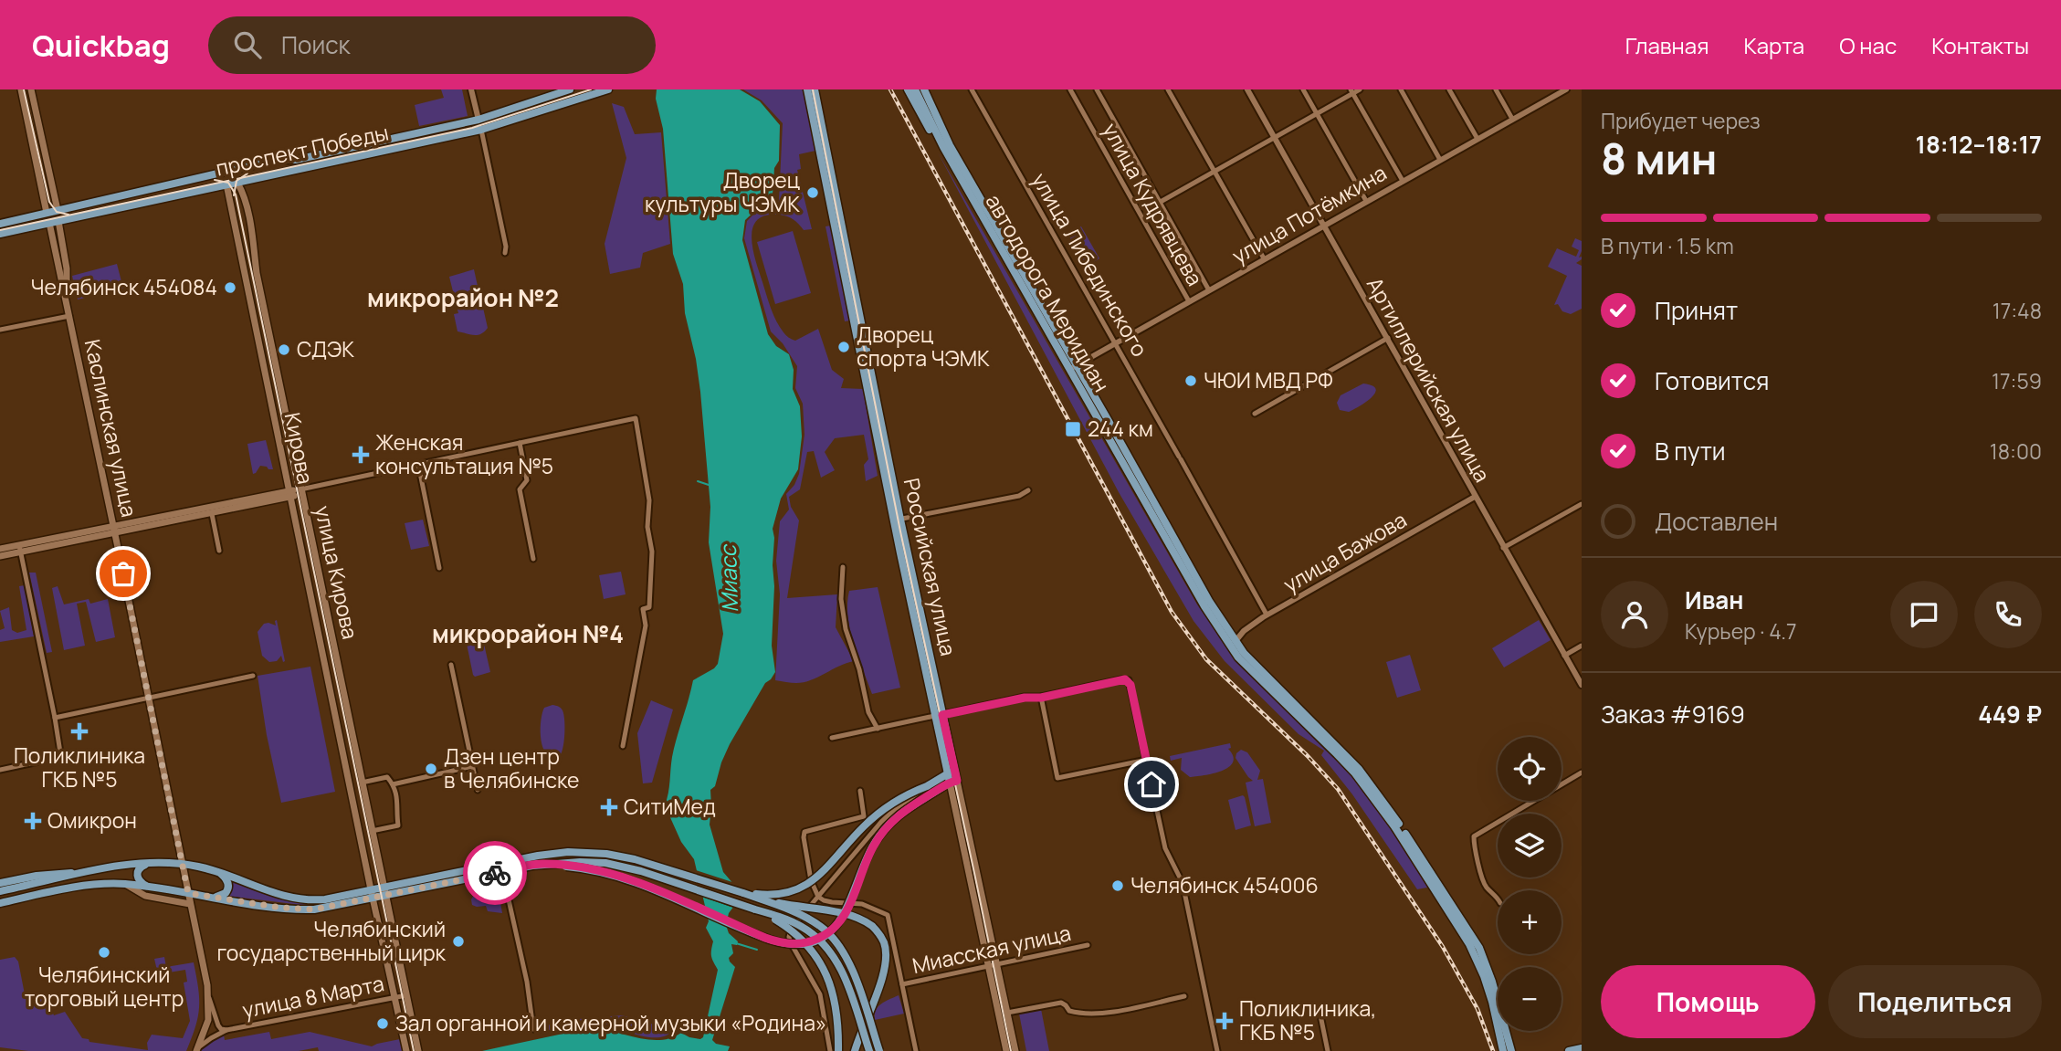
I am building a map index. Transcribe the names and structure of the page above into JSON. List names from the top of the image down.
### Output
{
  "streets": {
    "main road": [
      "проспект Победы",
      "автодорога Меридиан",
      "Каслинская улица",
      "Кирова",
      "Российская улица",
      "улица Кирова"
    ],
    "street": [
      "улица Кудрявцева",
      "улица Потёмкина",
      "улица Либединского",
      "Артиллерийская улица",
      "улица Бажова",
      "Миасская улица",
      "улица 8 Марта"
    ]
  },
  "crossings": [
    ["проспект Победы", "Каслинская улица"],
    ["проспект Победы", "Кирова"],
    ["проспект Победы", "улица Кирова"],
    ["улица Кудрявцева", "улица Потёмкина"],
    ["улица Потёмкина", "улица Либединского"],
    ["улица Потёмкина", "автодорога Меридиан"],
    ["улица Потёмкина", "Артиллерийская улица"],
    ["улица Либединского", "улица Бажова"],
    ["автодорога Меридиан", "улица Бажова"],
    ["Артиллерийская улица", "улица Бажова"],
    ["Каслинская улица", "улица 8 Марта"],
    ["Российская улица", "Миасская улица"],
    ["улица Кирова", "улица 8 Марта"]
  ],
  "districts": ["микрорайон №2", "микрорайон №4"],
  "water": ["Миасс"],
  "places": {
    "other": [
      "Дворец культуры ЧЭМК",
      "Челябинск 454084",
      "Дворец спорта ЧЭМК",
      "СДЭК",
      "ЧЮИ МВД РФ",
      "Дзен центр в Челябинске",
      "Челябинск 454006",
      "Челябинский государственный цирк",
      "Челябинский торговый центр",
      "Зал органной и камерной музыки «Родина»"
    ],
    "transit": ["244 км"],
    "health": [
      "Женская консультация №5",
      "Поликлиника ГКБ №5",
      "СитиМед",
      "Омикрон",
      "Поликлиника, ГКБ №5"
    ]
  },
  "page": {
    "header": "Quickbag",
    "search": "Поиск",
    "nav": [
      "Главная",
      "Карта",
      "О нас",
      "Контакты"
    ],
    "heading": ["8 мин", "Прибудет через", "18:12–18:17"],
    "panel": [
      "Иван",
      "Курьер · 4.7",
      "Заказ #9169",
      "449 ₽"
    ],
    "bar": "В пути · 1.5 km",
    "list": [
      ["Принят", "17:48"],
      ["Готовится", "17:59"],
      ["В пути", "18:00"],
      "Доставлен"
    ],
    "map_buttons": ["+", "−"],
    "buttons": ["Помощь", "Поделиться"]
  }
}
